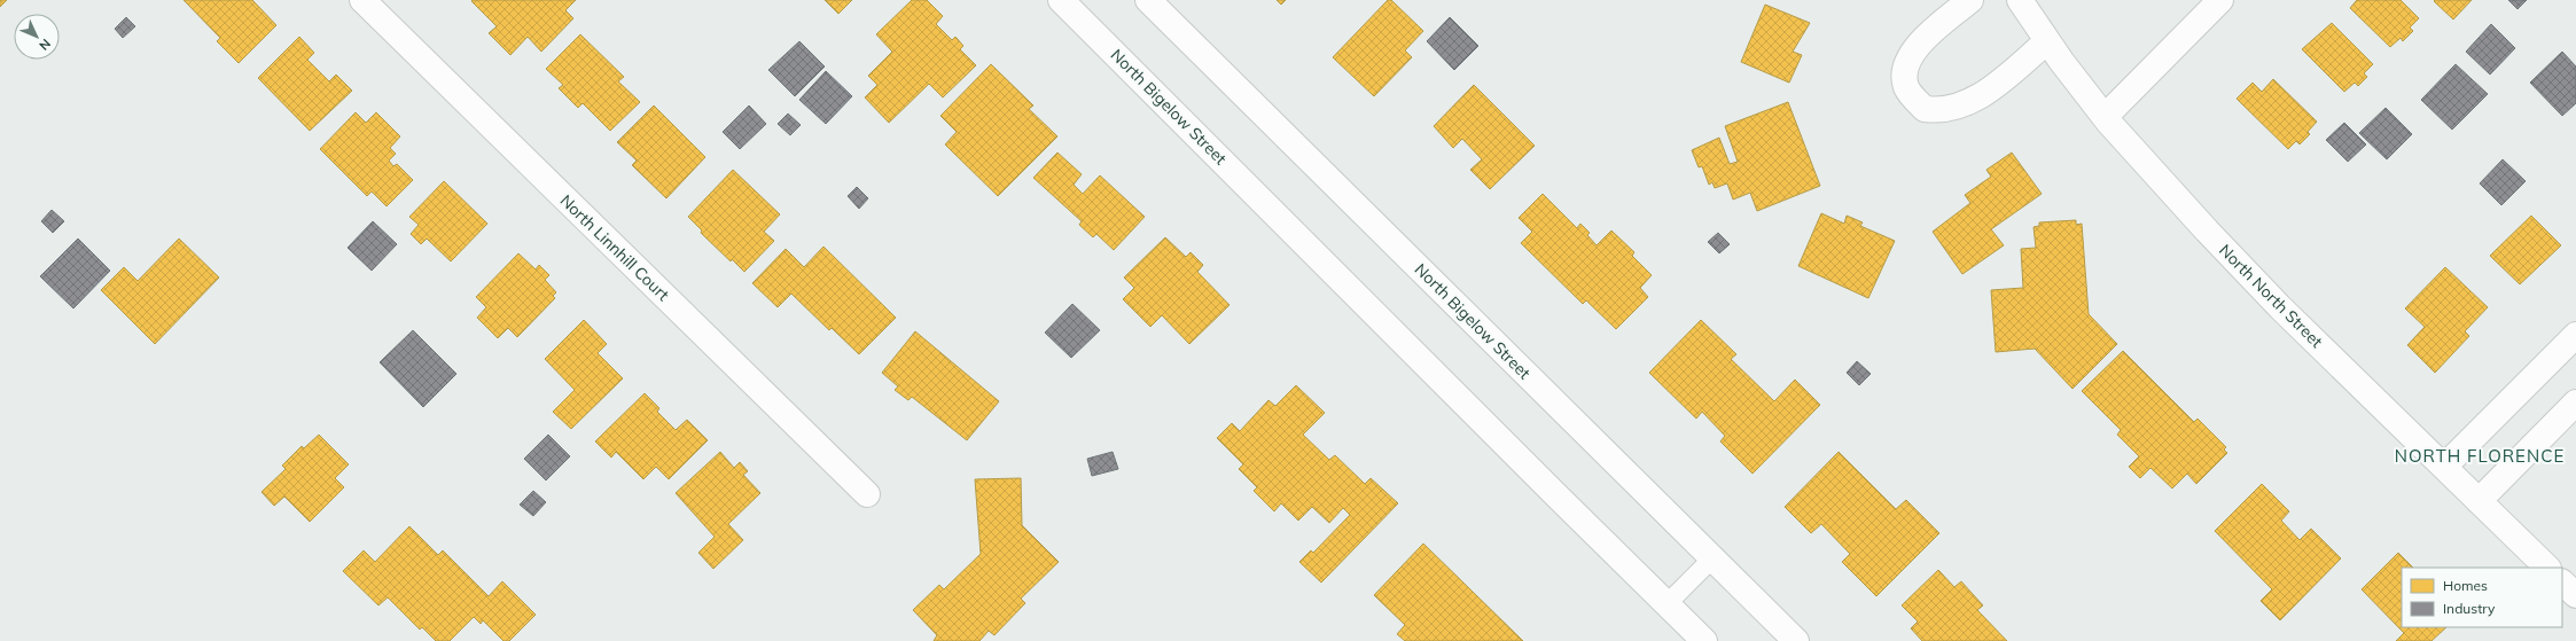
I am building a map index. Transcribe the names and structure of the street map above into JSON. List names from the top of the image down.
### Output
{
  "streets": {
    "street": ["North Bigelow Street", "North Linnhill Court", "North North Street"]
  },
  "districts": ["NORTH FLORENCE"],
  "legend": ["Homes", "Industry"],
  "north": "bottom right"
}
